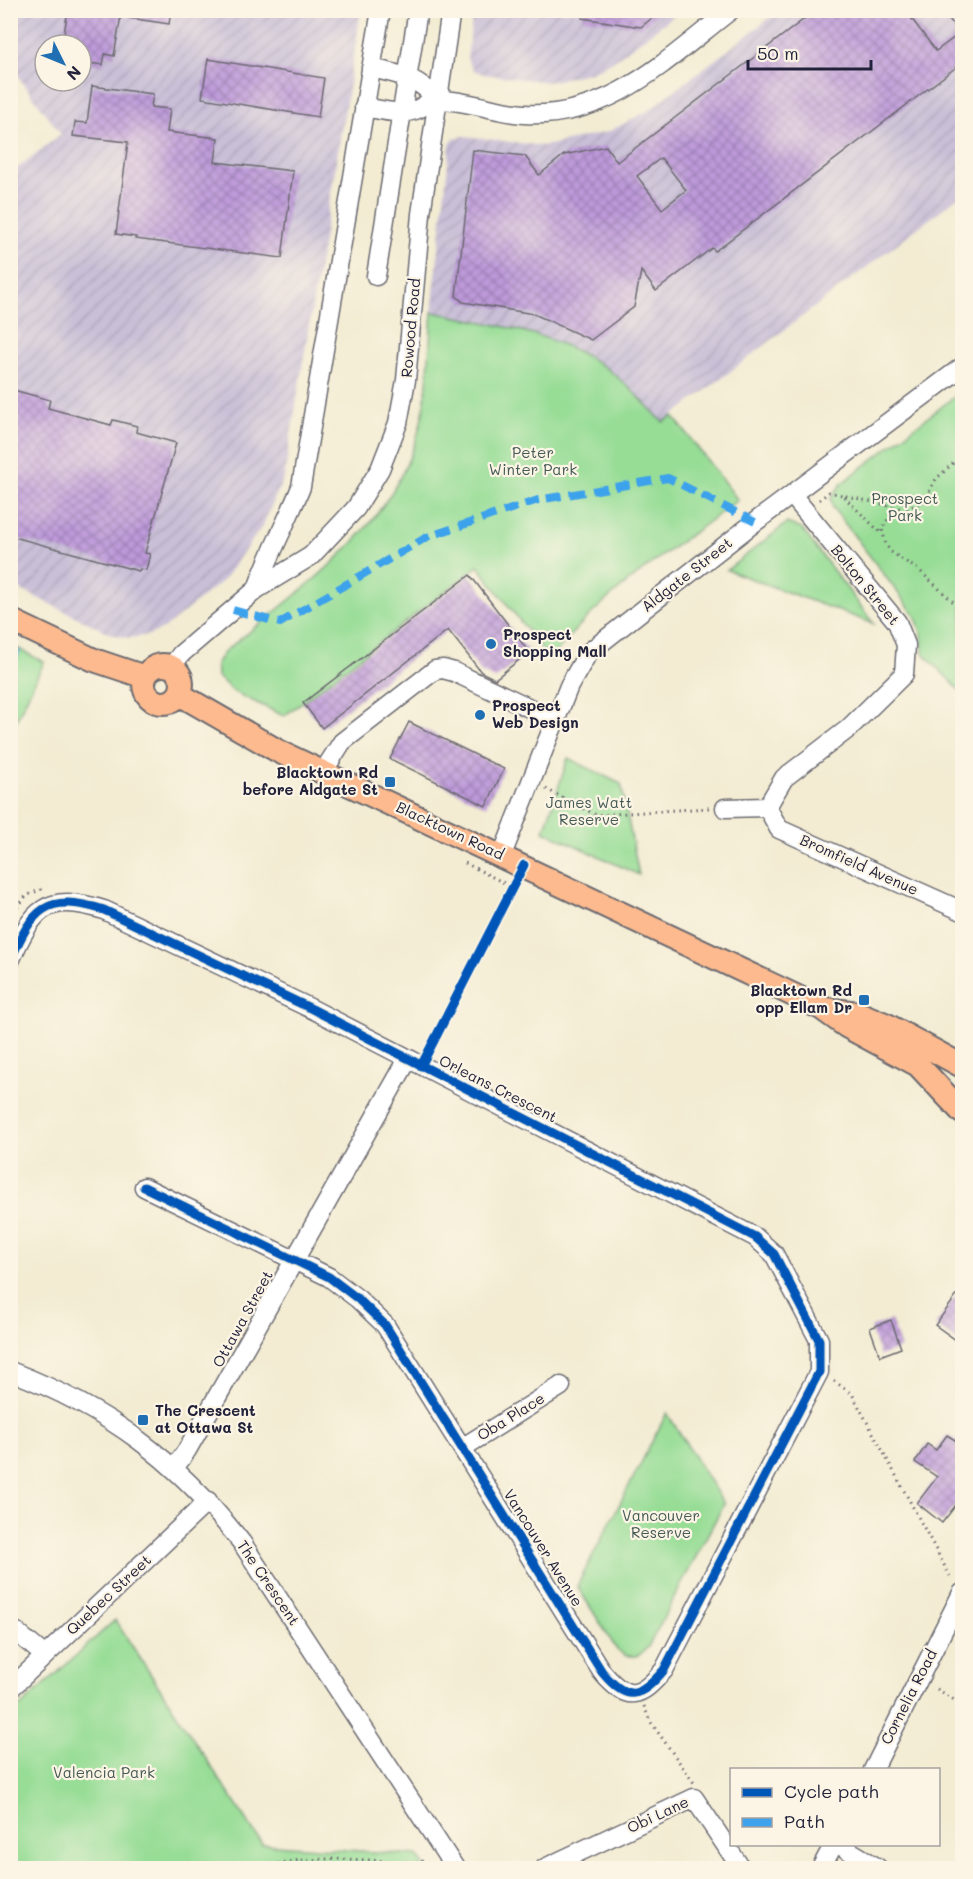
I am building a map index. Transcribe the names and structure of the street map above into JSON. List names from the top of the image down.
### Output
{
  "streets": {
    "main road": ["Blacktown Road"],
    "street": [
      "Rowood Road",
      "Aldgate Street",
      "Bolton Street",
      "Bromfield Avenue",
      "Orleans Crescent",
      "Ottawa Street",
      "Oba Place",
      "Vancouver Avenue",
      "The Crescent",
      "Quebec Street",
      "Cornelia Road",
      "Obi Lane"
    ]
  },
  "crossings": [
    ["Rowood Road", "Blacktown Road"],
    ["Aldgate Street", "Bolton Street"],
    ["Aldgate Street", "Blacktown Road"],
    ["Bolton Street", "Bromfield Avenue"],
    ["Orleans Crescent", "Ottawa Street"],
    ["Ottawa Street", "Vancouver Avenue"],
    ["Ottawa Street", "The Crescent"],
    ["Oba Place", "Vancouver Avenue"],
    ["The Crescent", "Quebec Street"]
  ],
  "parks": [
    "Peter Winter Park",
    "Prospect Park",
    "James Watt Reserve",
    "Vancouver Reserve",
    "Valencia Park"
  ],
  "places": {
    "other": ["Prospect Shopping Mall", "Prospect Web Design"],
    "transit": ["Blacktown Rd before Aldgate St", "Blacktown Rd opp Ellam Dr", "The Crescent at Ottawa St"]
  },
  "legend": ["Cycle path", "Path"],
  "scale_bar": "50 m",
  "north": "bottom right"
}
